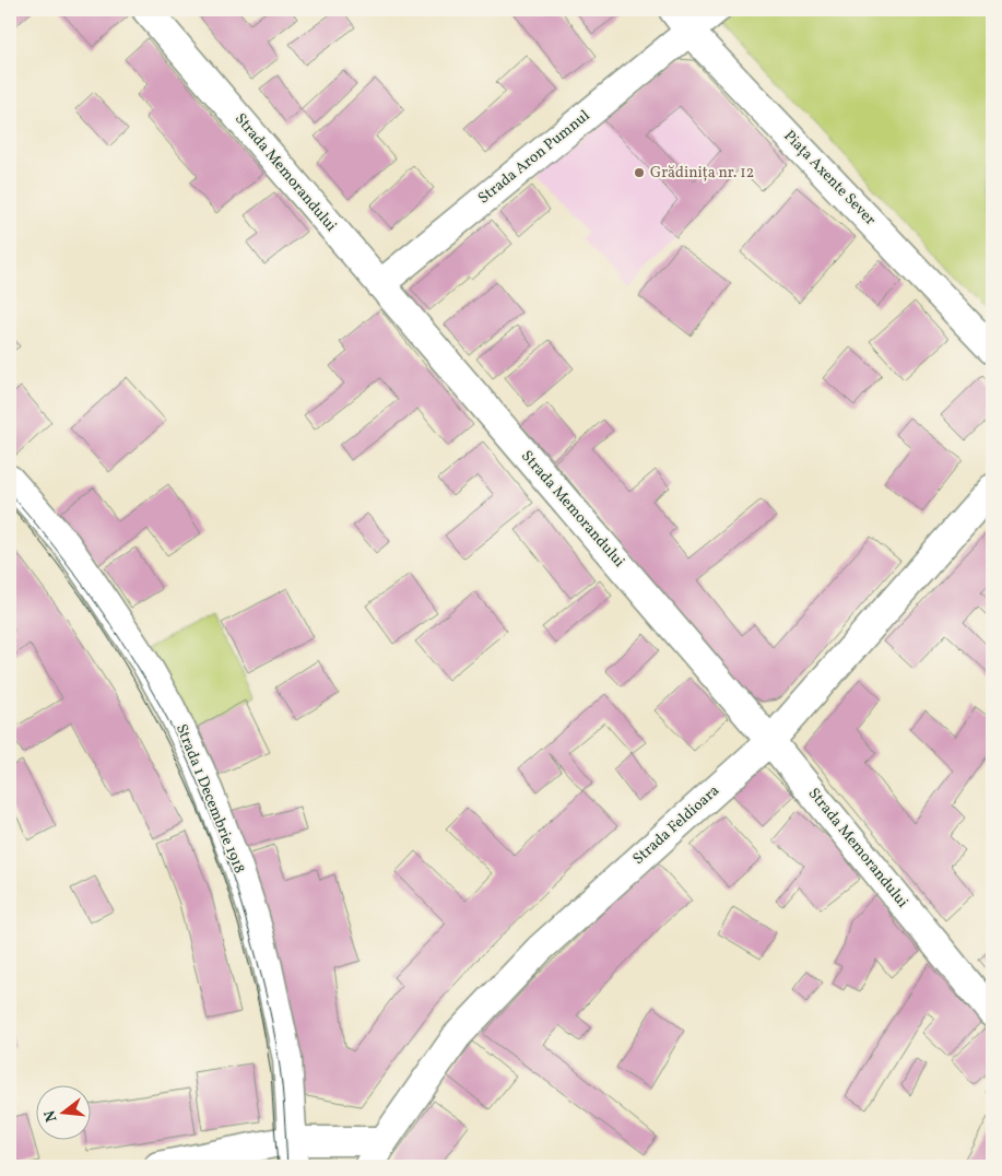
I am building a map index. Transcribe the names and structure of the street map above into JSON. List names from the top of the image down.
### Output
{
  "streets": {
    "street": [
      "Strada Aron Pumnul",
      "Strada Memorandului",
      "Piața Axente Sever",
      "Strada 1 Decembrie 1918",
      "Strada Feldioara"
    ]
  },
  "crossings": [
    ["Strada Aron Pumnul", "Strada Memorandului"],
    ["Strada Aron Pumnul", "Piața Axente Sever"],
    ["Strada Memorandului", "Strada Feldioara"]
  ],
  "places": ["Grădinița nr. 12"],
  "north": "left"
}
